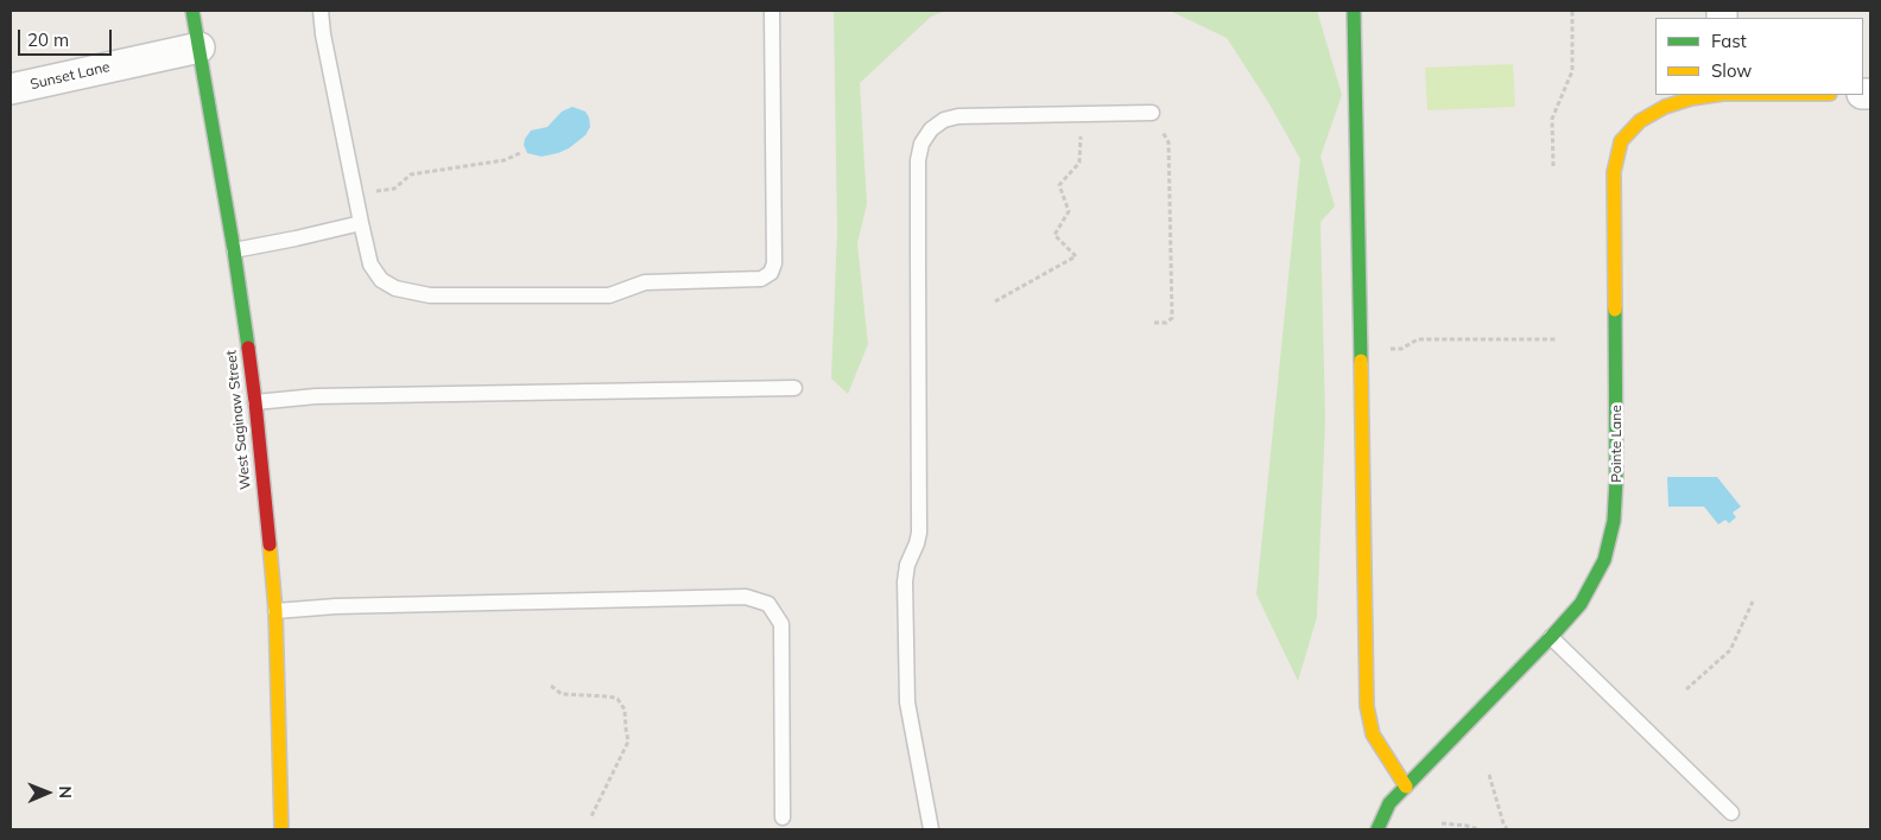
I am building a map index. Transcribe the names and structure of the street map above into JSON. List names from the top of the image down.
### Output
{
  "streets": {
    "street": ["Sunset Lane", "West Saginaw Street", "Pointe Lane"]
  },
  "crossings": [
    ["Sunset Lane", "West Saginaw Street"]
  ],
  "legend": ["Fast", "Slow"],
  "scale_bar": "20 m",
  "north": "right"
}
